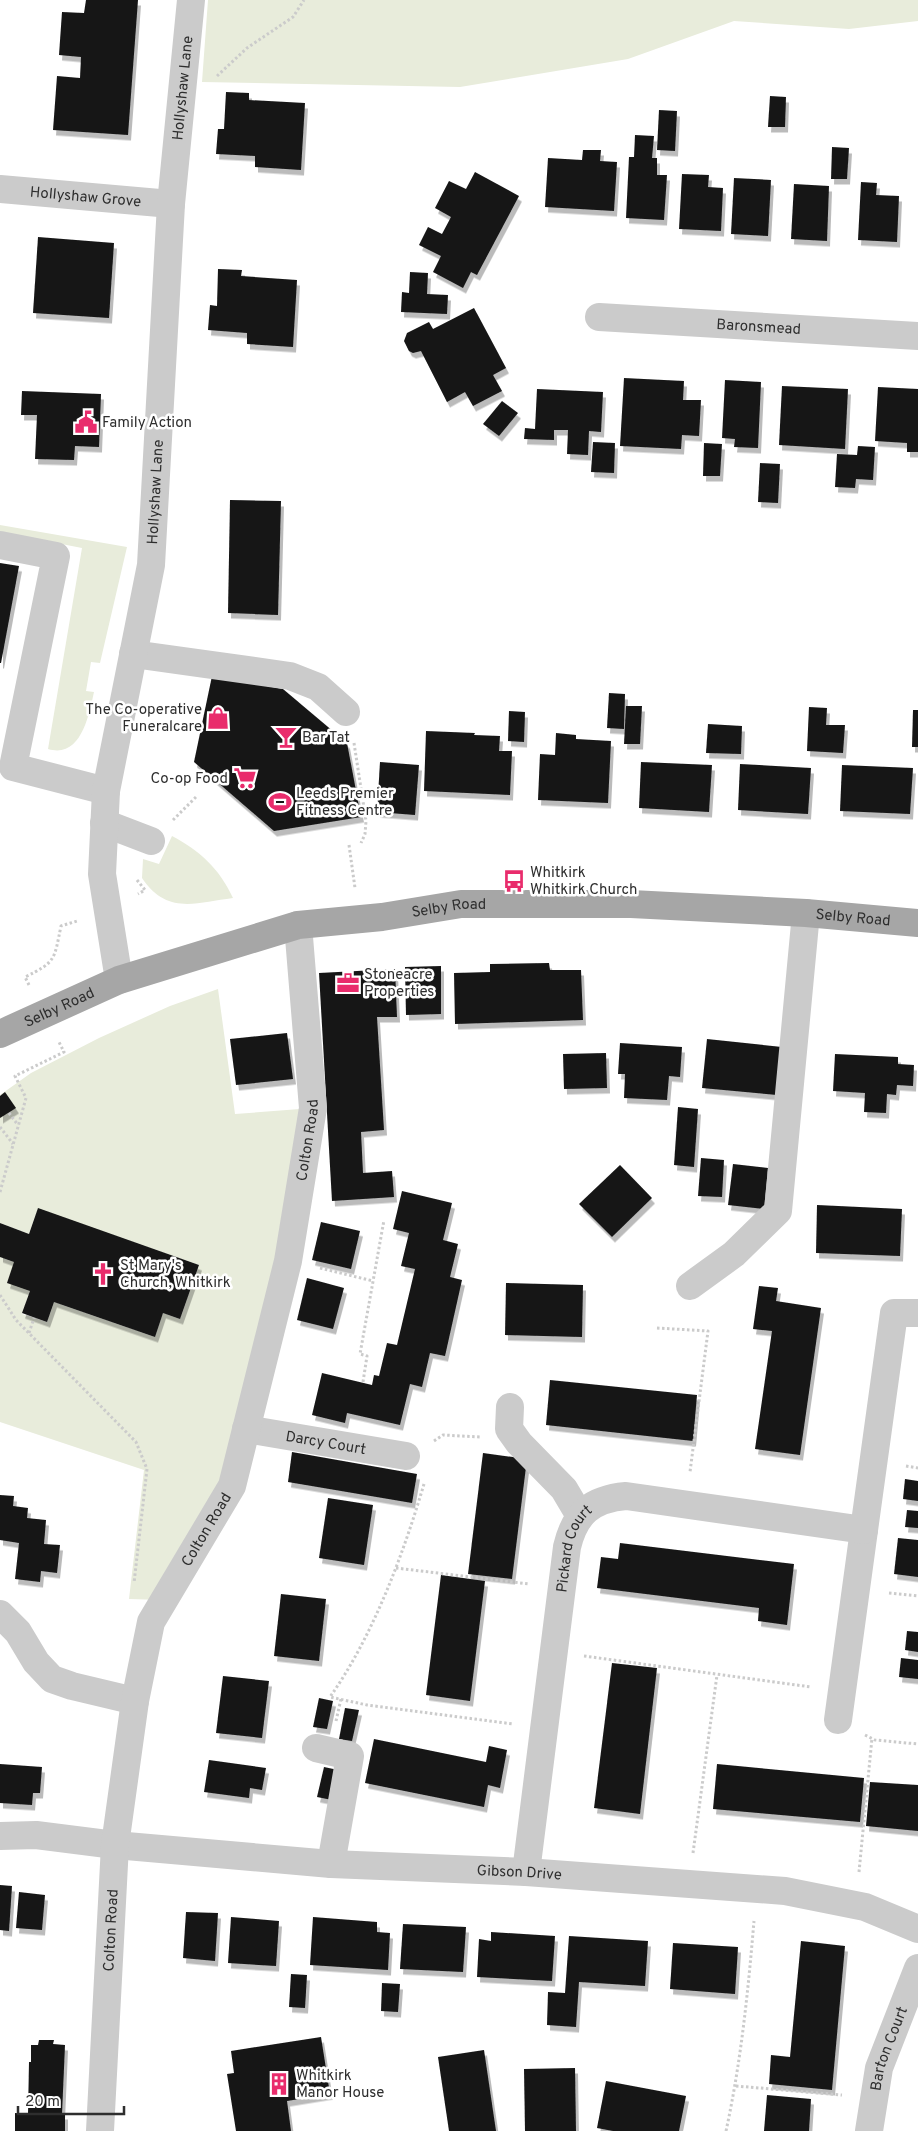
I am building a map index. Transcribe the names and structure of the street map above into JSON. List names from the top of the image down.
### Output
{
  "streets": {
    "main road": ["Selby Road"],
    "street": [
      "Hollyshaw Lane",
      "Hollyshaw Grove",
      "Baronsmead",
      "Colton Road",
      "Darcy Court",
      "Pickard Court",
      "Gibson Drive",
      "Barton Court"
    ]
  },
  "crossings": [
    ["Hollyshaw Lane", "Hollyshaw Grove"],
    ["Hollyshaw Lane", "Selby Road"],
    ["Selby Road", "Colton Road"],
    ["Colton Road", "Darcy Court"],
    ["Colton Road", "Gibson Drive"],
    ["Pickard Court", "Gibson Drive"]
  ],
  "places": {
    "public building": ["Family Action"],
    "shop": ["The Co-operative Funeralcare"],
    "bar": ["Bar Tat"],
    "supermarket": ["Co-op Food"],
    "sports": ["Leeds Premier Fitness Centre"],
    "bus stop": ["Whitkirk Whitkirk Church"],
    "office": ["Stoneacre Properties"],
    "church": ["St Mary's Church, Whitkirk"],
    "building": ["Whitkirk Manor House"]
  },
  "scale_bar": "20 m"
}
